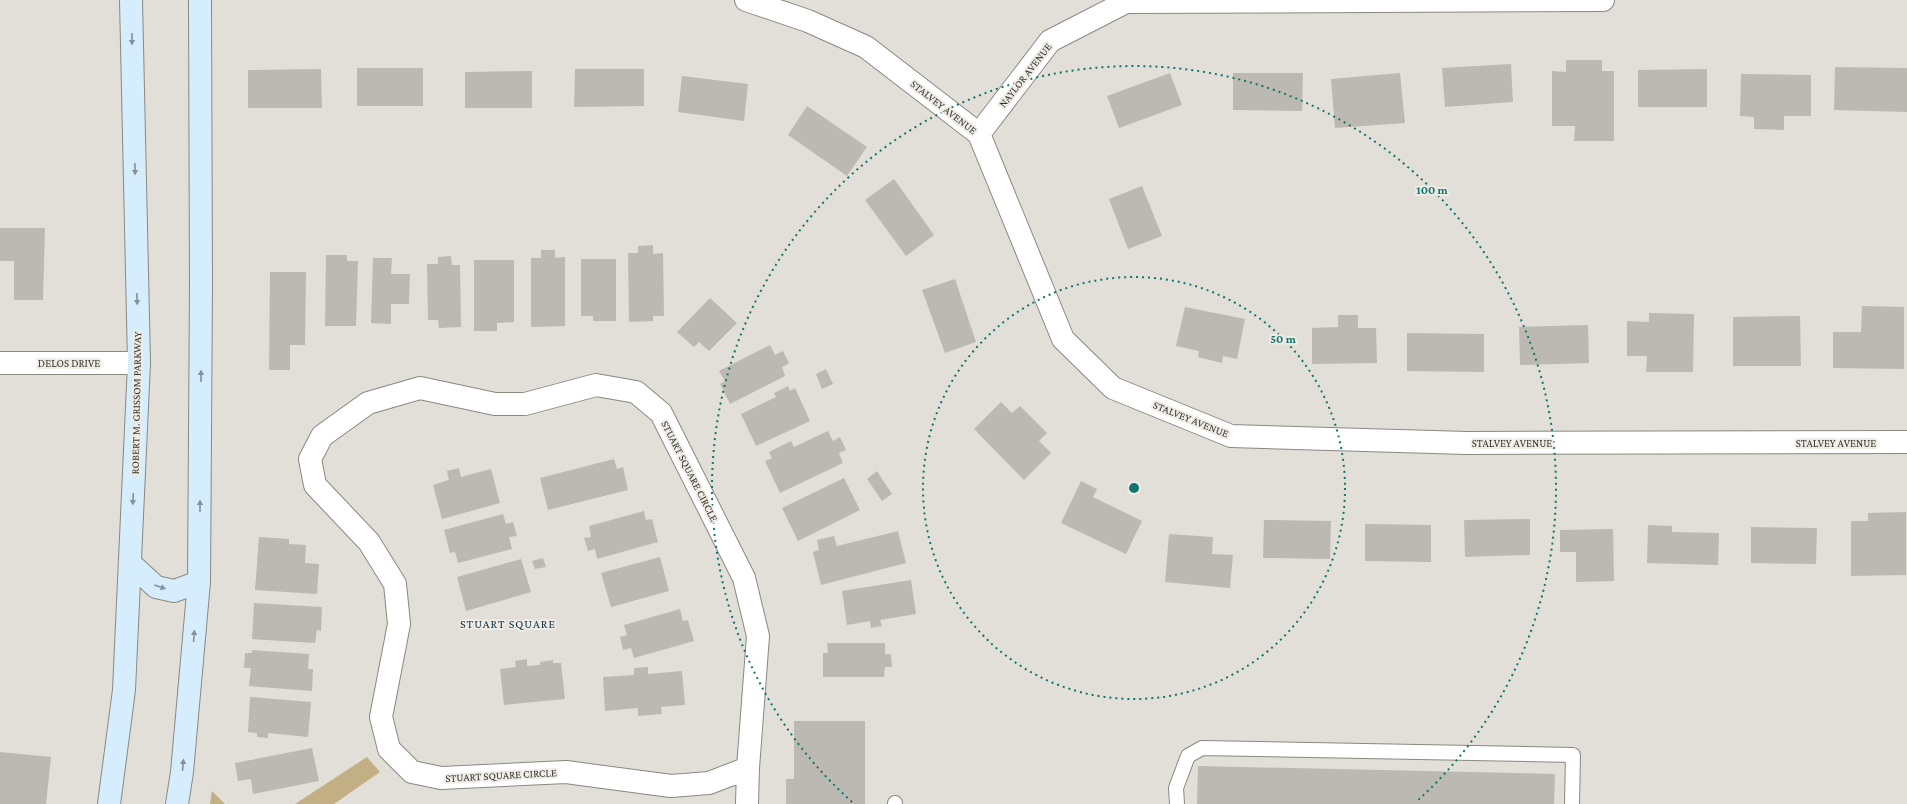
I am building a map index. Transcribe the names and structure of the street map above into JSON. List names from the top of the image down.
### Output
{
  "streets": {
    "main road": ["ROBERT M. GRISSOM PARKWAY"],
    "street": [
      "NAYLOR AVENUE",
      "STALVEY AVENUE",
      "DELOS DRIVE",
      "STUART SQUARE CIRCLE"
    ]
  },
  "crossings": [
    ["NAYLOR AVENUE", "STALVEY AVENUE"],
    ["DELOS DRIVE", "ROBERT M. GRISSOM PARKWAY"]
  ],
  "districts": ["STUART SQUARE"],
  "rings": ["100 m", "50 m"]
}
